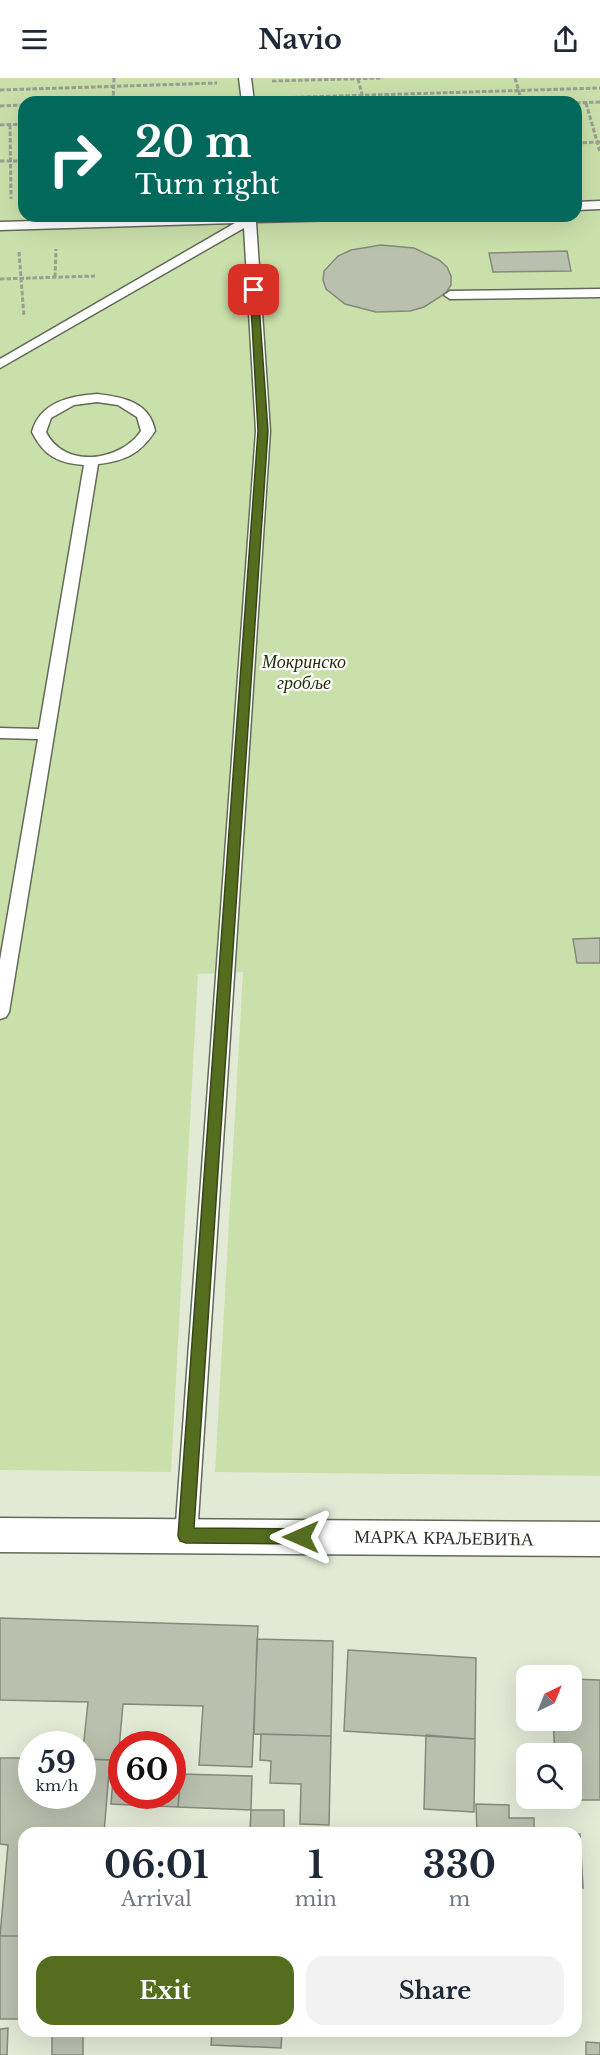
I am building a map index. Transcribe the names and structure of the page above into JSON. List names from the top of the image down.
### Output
{
  "streets": {
    "main road": ["МАРКА КРАЉЕВИЋА"]
  },
  "parks": ["Мокринско гробље"],
  "north": "top right",
  "page": {
    "header": "Navio",
    "turn": ["20 m", "Turn right"],
    "speed": "59 km/h",
    "limit": "60",
    "eta": [
      "06:01",
      "Arrival",
      "1",
      "min",
      "330",
      "m"
    ],
    "buttons": ["Exit", "Share"]
  }
}
